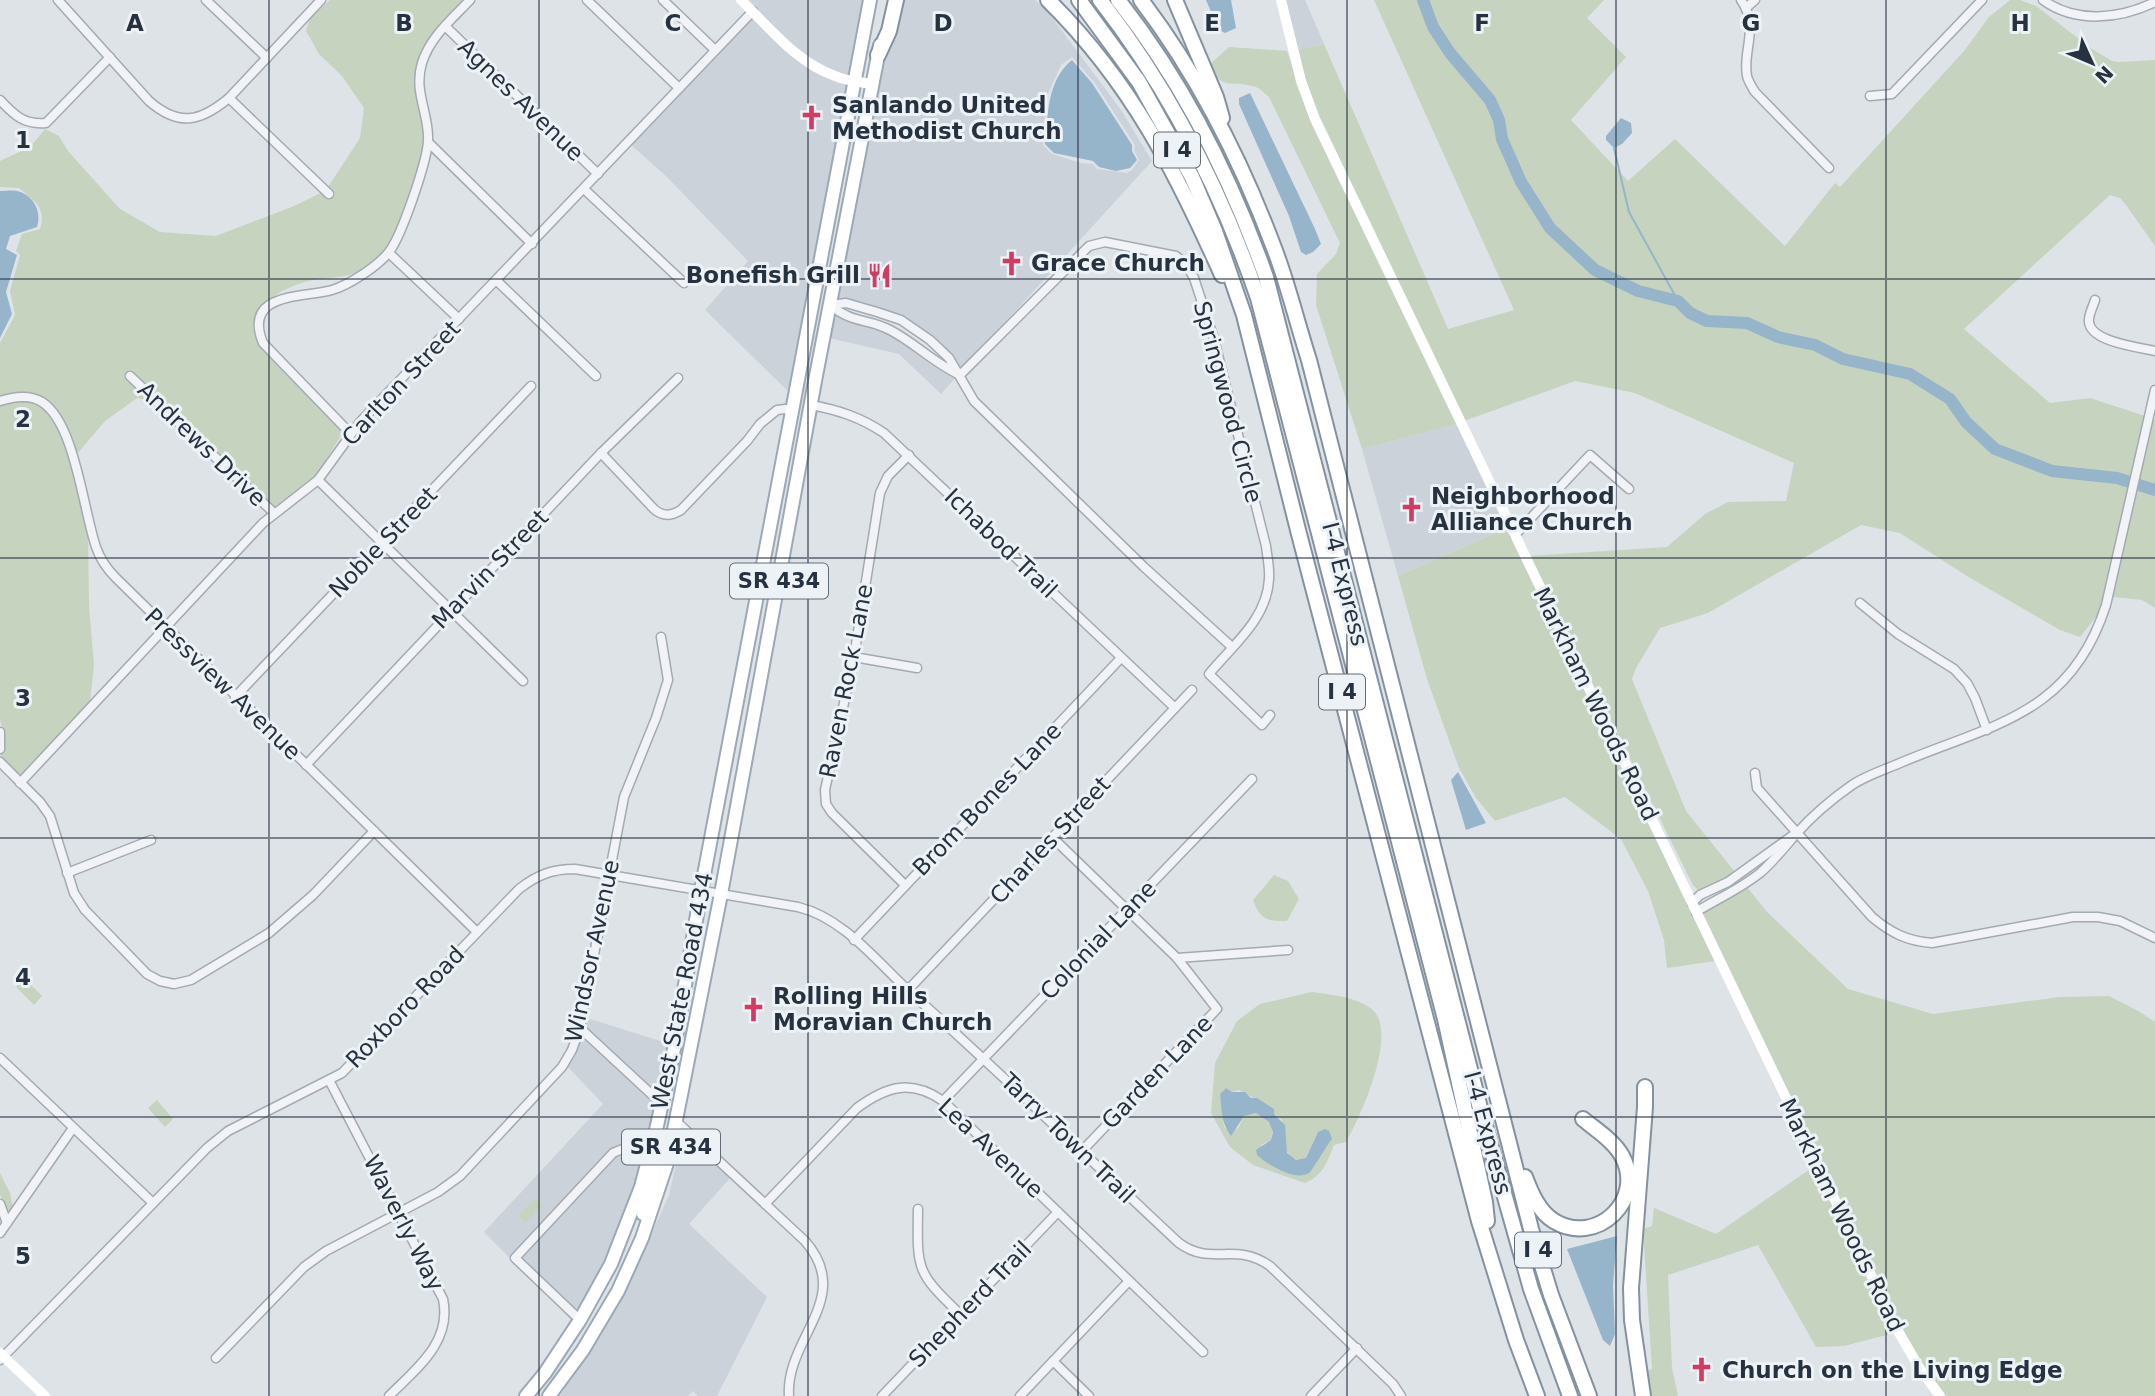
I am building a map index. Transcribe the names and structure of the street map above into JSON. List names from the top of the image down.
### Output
{
  "streets": {
    "highway": ["I 4", "I-4 Express"],
    "main road": ["SR 434", "Markham Woods Road", "West State Road 434"],
    "street": [
      "Agnes Avenue",
      "Carlton Street",
      "Springwood Circle",
      "Andrews Drive",
      "Noble Street",
      "Ichabod Trail",
      "Marvin Street",
      "Raven Rock Lane",
      "Pressview Avenue",
      "Brom Bones Lane",
      "Charles Street",
      "Colonial Lane",
      "Windsor Avenue",
      "Roxboro Road",
      "Garden Lane",
      "Tarry Town Trail",
      "Lea Avenue",
      "Waverly Way",
      "Shepherd Trail"
    ]
  },
  "crossings": [
    ["Agnes Avenue", "Carlton Street"],
    ["I 4", "I-4 Express"],
    ["Carlton Street", "Andrews Drive"],
    ["Carlton Street", "Pressview Avenue"],
    ["Noble Street", "Pressview Avenue"],
    ["Ichabod Trail", "SR 434"],
    ["Ichabod Trail", "Raven Rock Lane"],
    ["Ichabod Trail", "Brom Bones Lane"],
    ["Ichabod Trail", "Charles Street"],
    ["Marvin Street", "Pressview Avenue"],
    ["SR 434", "West State Road 434"],
    ["SR 434", "Roxboro Road"],
    ["SR 434", "Tarry Town Trail"],
    ["Raven Rock Lane", "Brom Bones Lane"],
    ["Pressview Avenue", "Roxboro Road"],
    ["Brom Bones Lane", "Tarry Town Trail"],
    ["Charles Street", "Tarry Town Trail"],
    ["Colonial Lane", "Tarry Town Trail"],
    ["Colonial Lane", "Lea Avenue"],
    ["Windsor Avenue", "Roxboro Road"],
    ["Windsor Avenue", "Waverly Way"],
    ["West State Road 434", "Roxboro Road"],
    ["Roxboro Road", "Tarry Town Trail"],
    ["Roxboro Road", "Waverly Way"],
    ["Garden Lane", "Tarry Town Trail"],
    ["Lea Avenue", "Shepherd Trail"]
  ],
  "places": {
    "church": [
      "Sanlando United Methodist Church",
      "Grace Church",
      "Neighborhood Alliance Church",
      "Rolling Hills Moravian Church",
      "Church on the Living Edge"
    ],
    "restaurant": ["Bonefish Grill"]
  },
  "north": "bottom right",
  "grid": {
    "columns": [
      "A",
      "B",
      "C",
      "D",
      "E",
      "F",
      "G",
      "H"
    ],
    "rows": [
      "1",
      "2",
      "3",
      "4",
      "5"
    ]
  }
}
